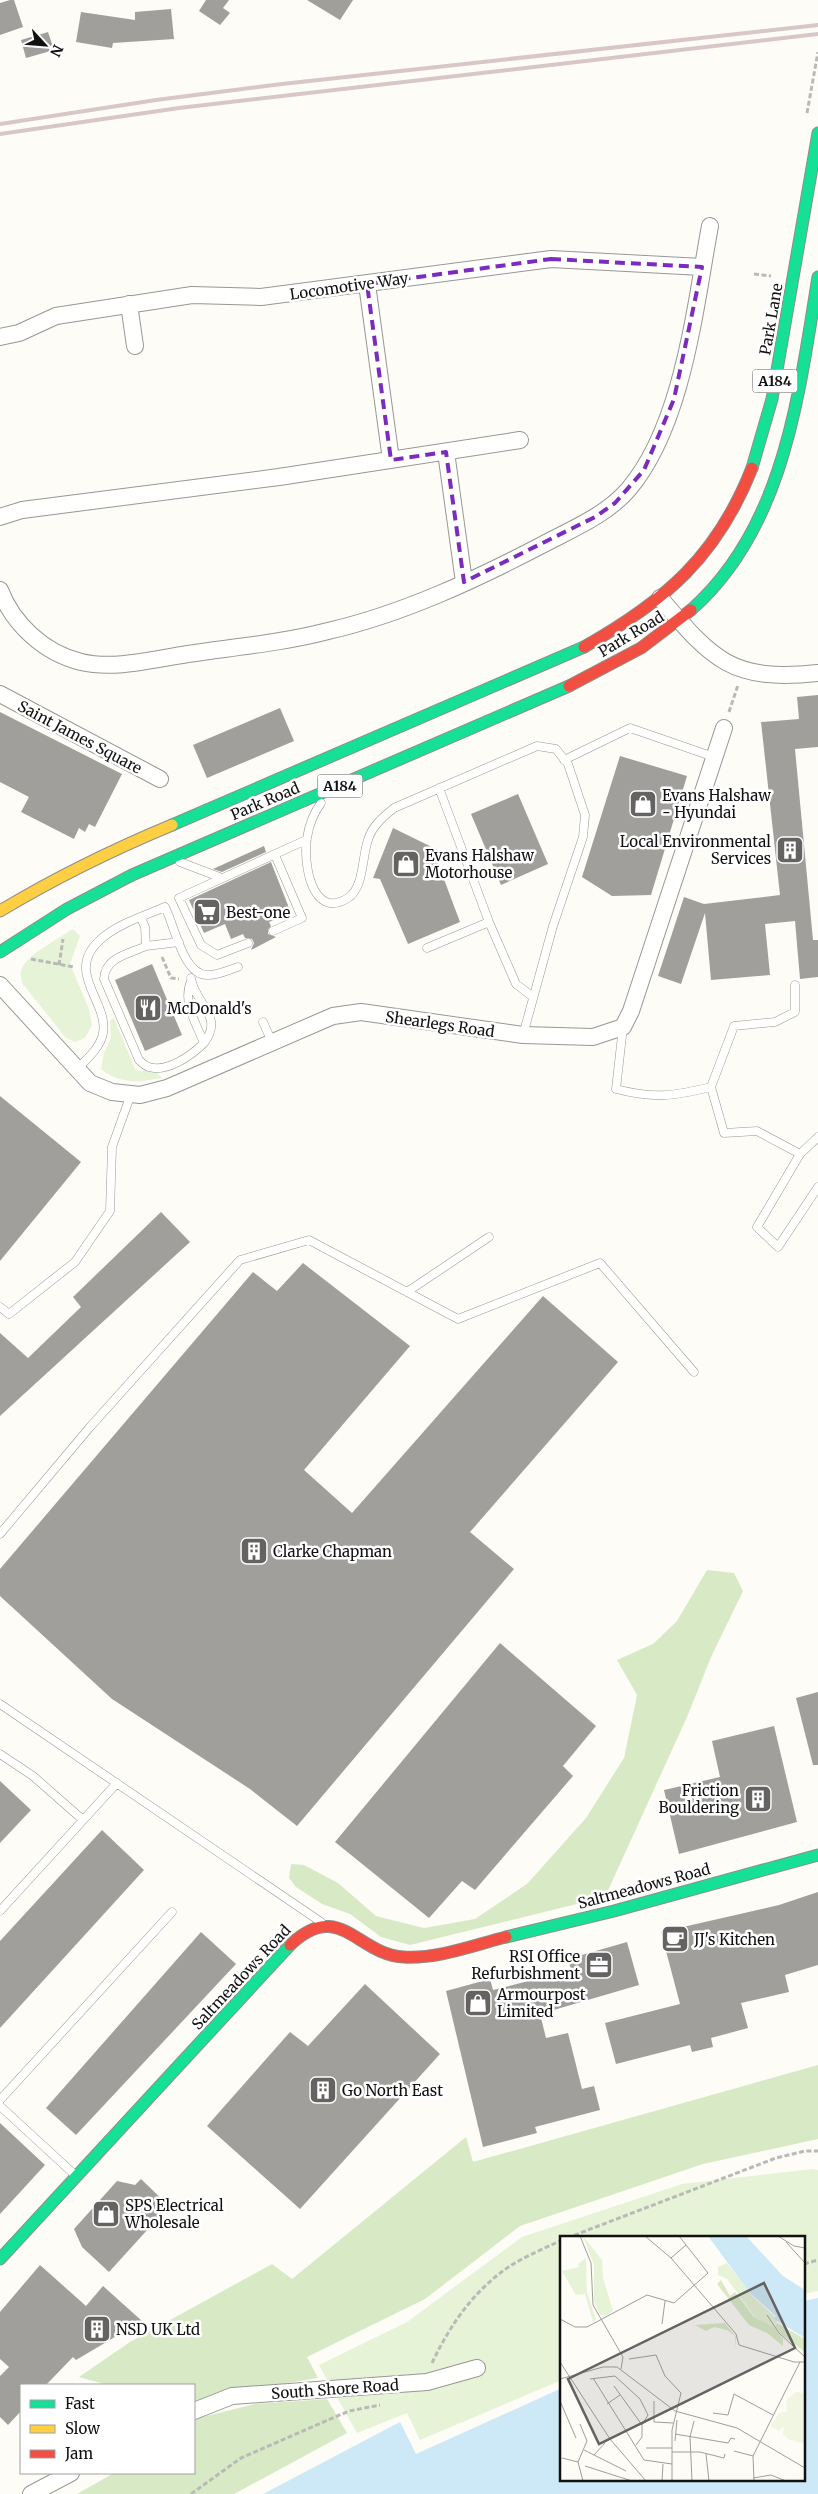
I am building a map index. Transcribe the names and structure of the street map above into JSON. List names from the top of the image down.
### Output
{
  "streets": {
    "main road": [
      "Park Lane",
      "A184",
      "Park Road",
      "Saltmeadows Road"
    ],
    "street": [
      "Locomotive Way",
      "Saint James Square",
      "Shearlegs Road",
      "South Shore Road"
    ]
  },
  "crossings": [
    ["Park Lane", "Park Road"],
    ["A184", "Park Road"]
  ],
  "places": {
    "shop": [
      "Evans Halshaw - Hyundai",
      "Evans Halshaw Motorhouse",
      "Armourpost Limited",
      "SPS Electrical Wholesale"
    ],
    "building": [
      "Local Environmental Services",
      "Clarke Chapman",
      "Friction Bouldering",
      "Go North East",
      "NSD UK Ltd"
    ],
    "supermarket": ["Best-one"],
    "restaurant": ["McDonald's"],
    "cafe": ["JJ's Kitchen"],
    "office": ["RSI Office Refurbishment"]
  },
  "legend": ["Fast", "Slow", "Jam"],
  "north": "bottom right"
}
